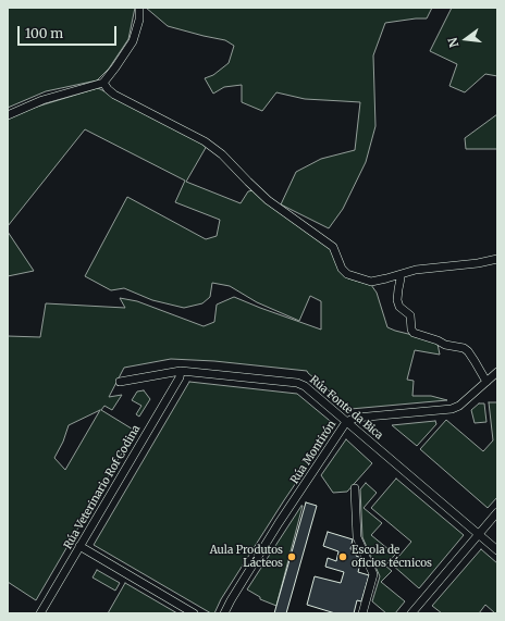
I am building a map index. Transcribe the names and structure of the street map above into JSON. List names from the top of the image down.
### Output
{
  "streets": {
    "street": ["Rúa Fonte da Bica", "Rúa Montirón", "Rúa Veterinario Rof Codina"]
  },
  "crossings": [
    ["Rúa Fonte da Bica", "Rúa Montirón"],
    ["Rúa Fonte da Bica", "Rúa Veterinario Rof Codina"]
  ],
  "places": ["Aula Produtos Lácteos", "Escola de oficios técnicos"],
  "scale_bar": "100 m",
  "north": "left"
}
